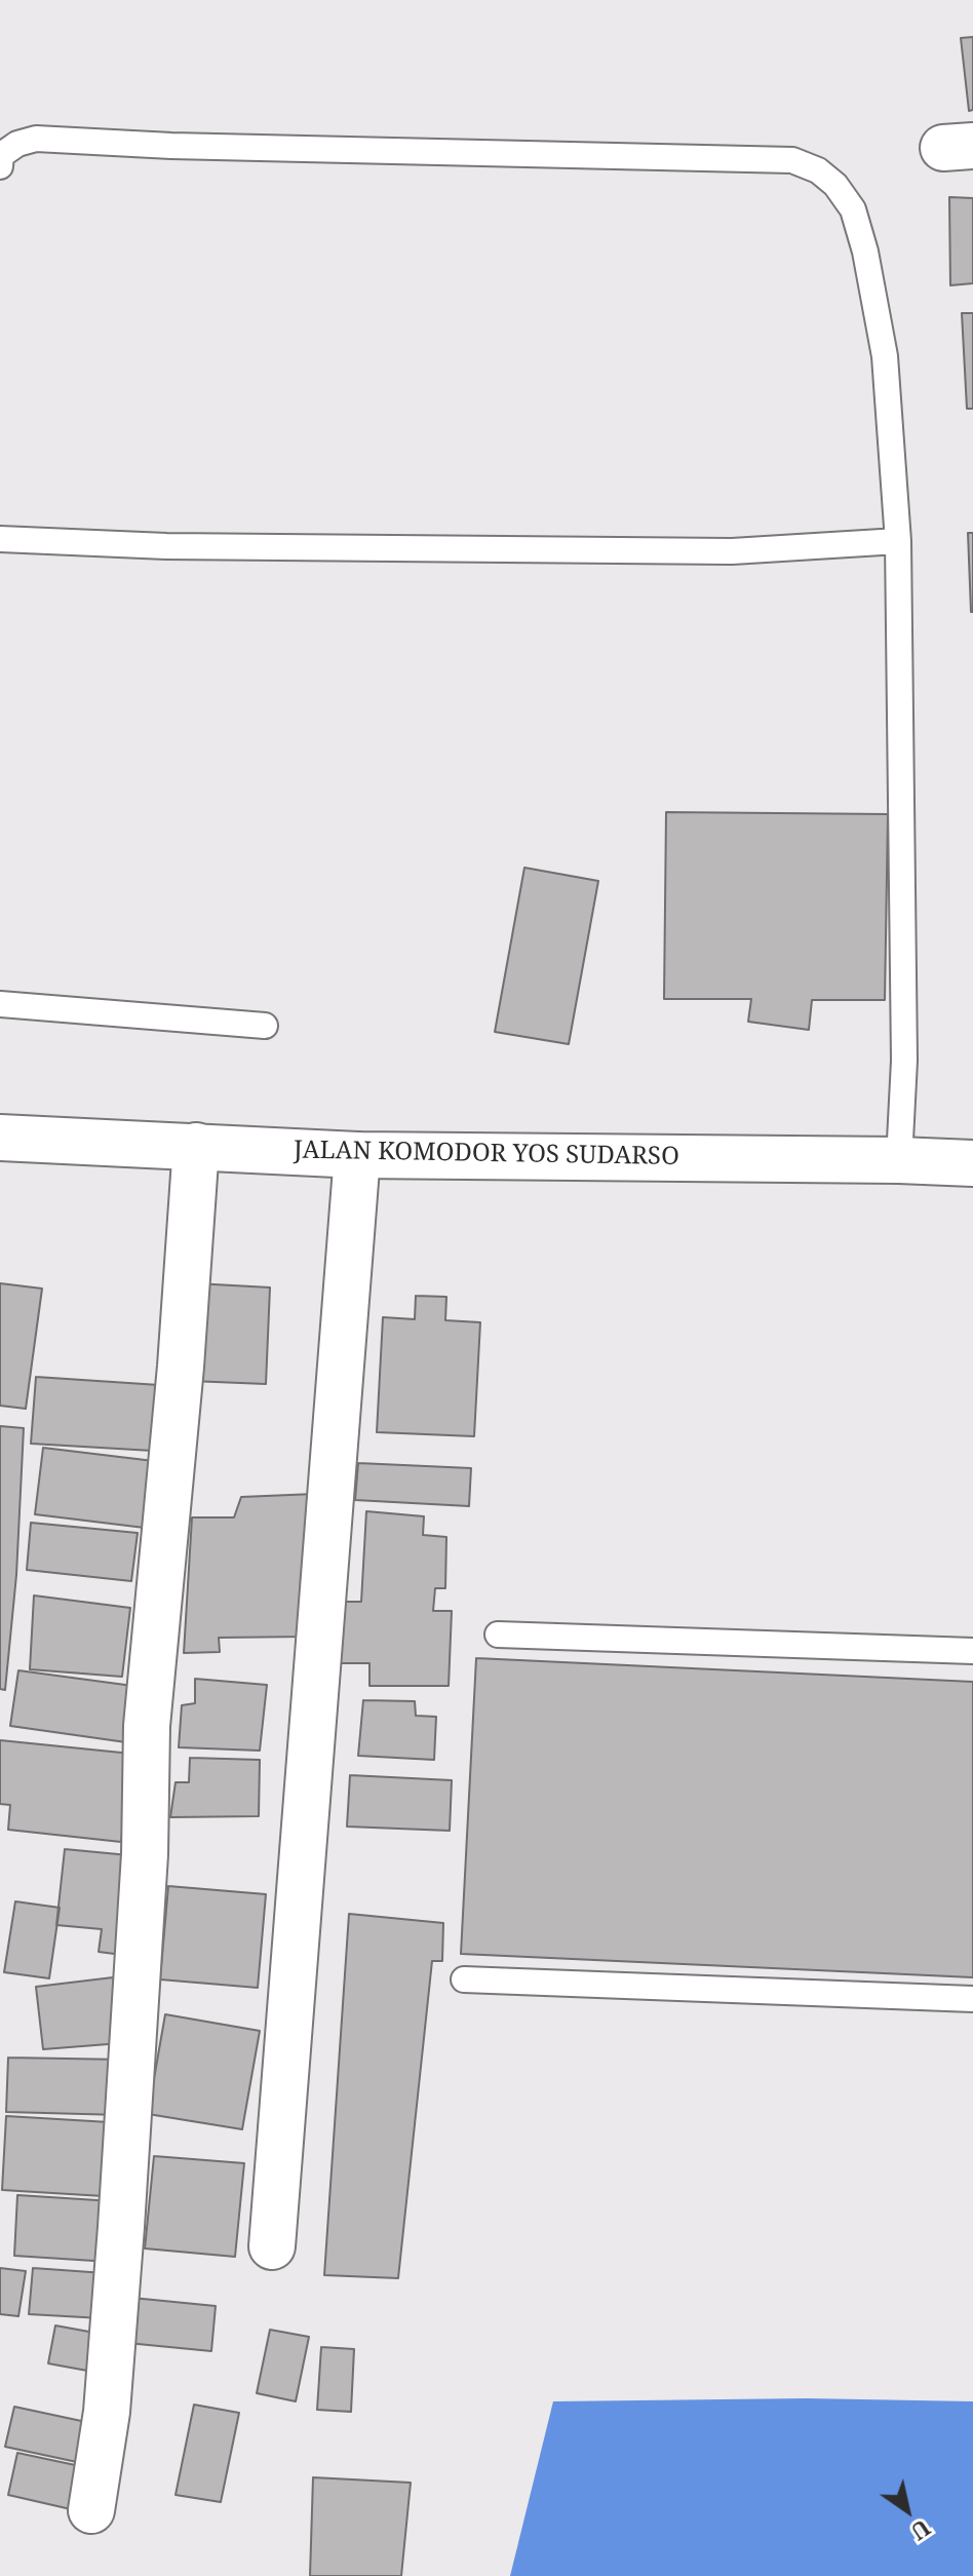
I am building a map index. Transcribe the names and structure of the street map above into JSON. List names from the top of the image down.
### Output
{
  "streets": {
    "street": ["JALAN KOMODOR YOS SUDARSO"]
  },
  "north": "bottom right"
}
